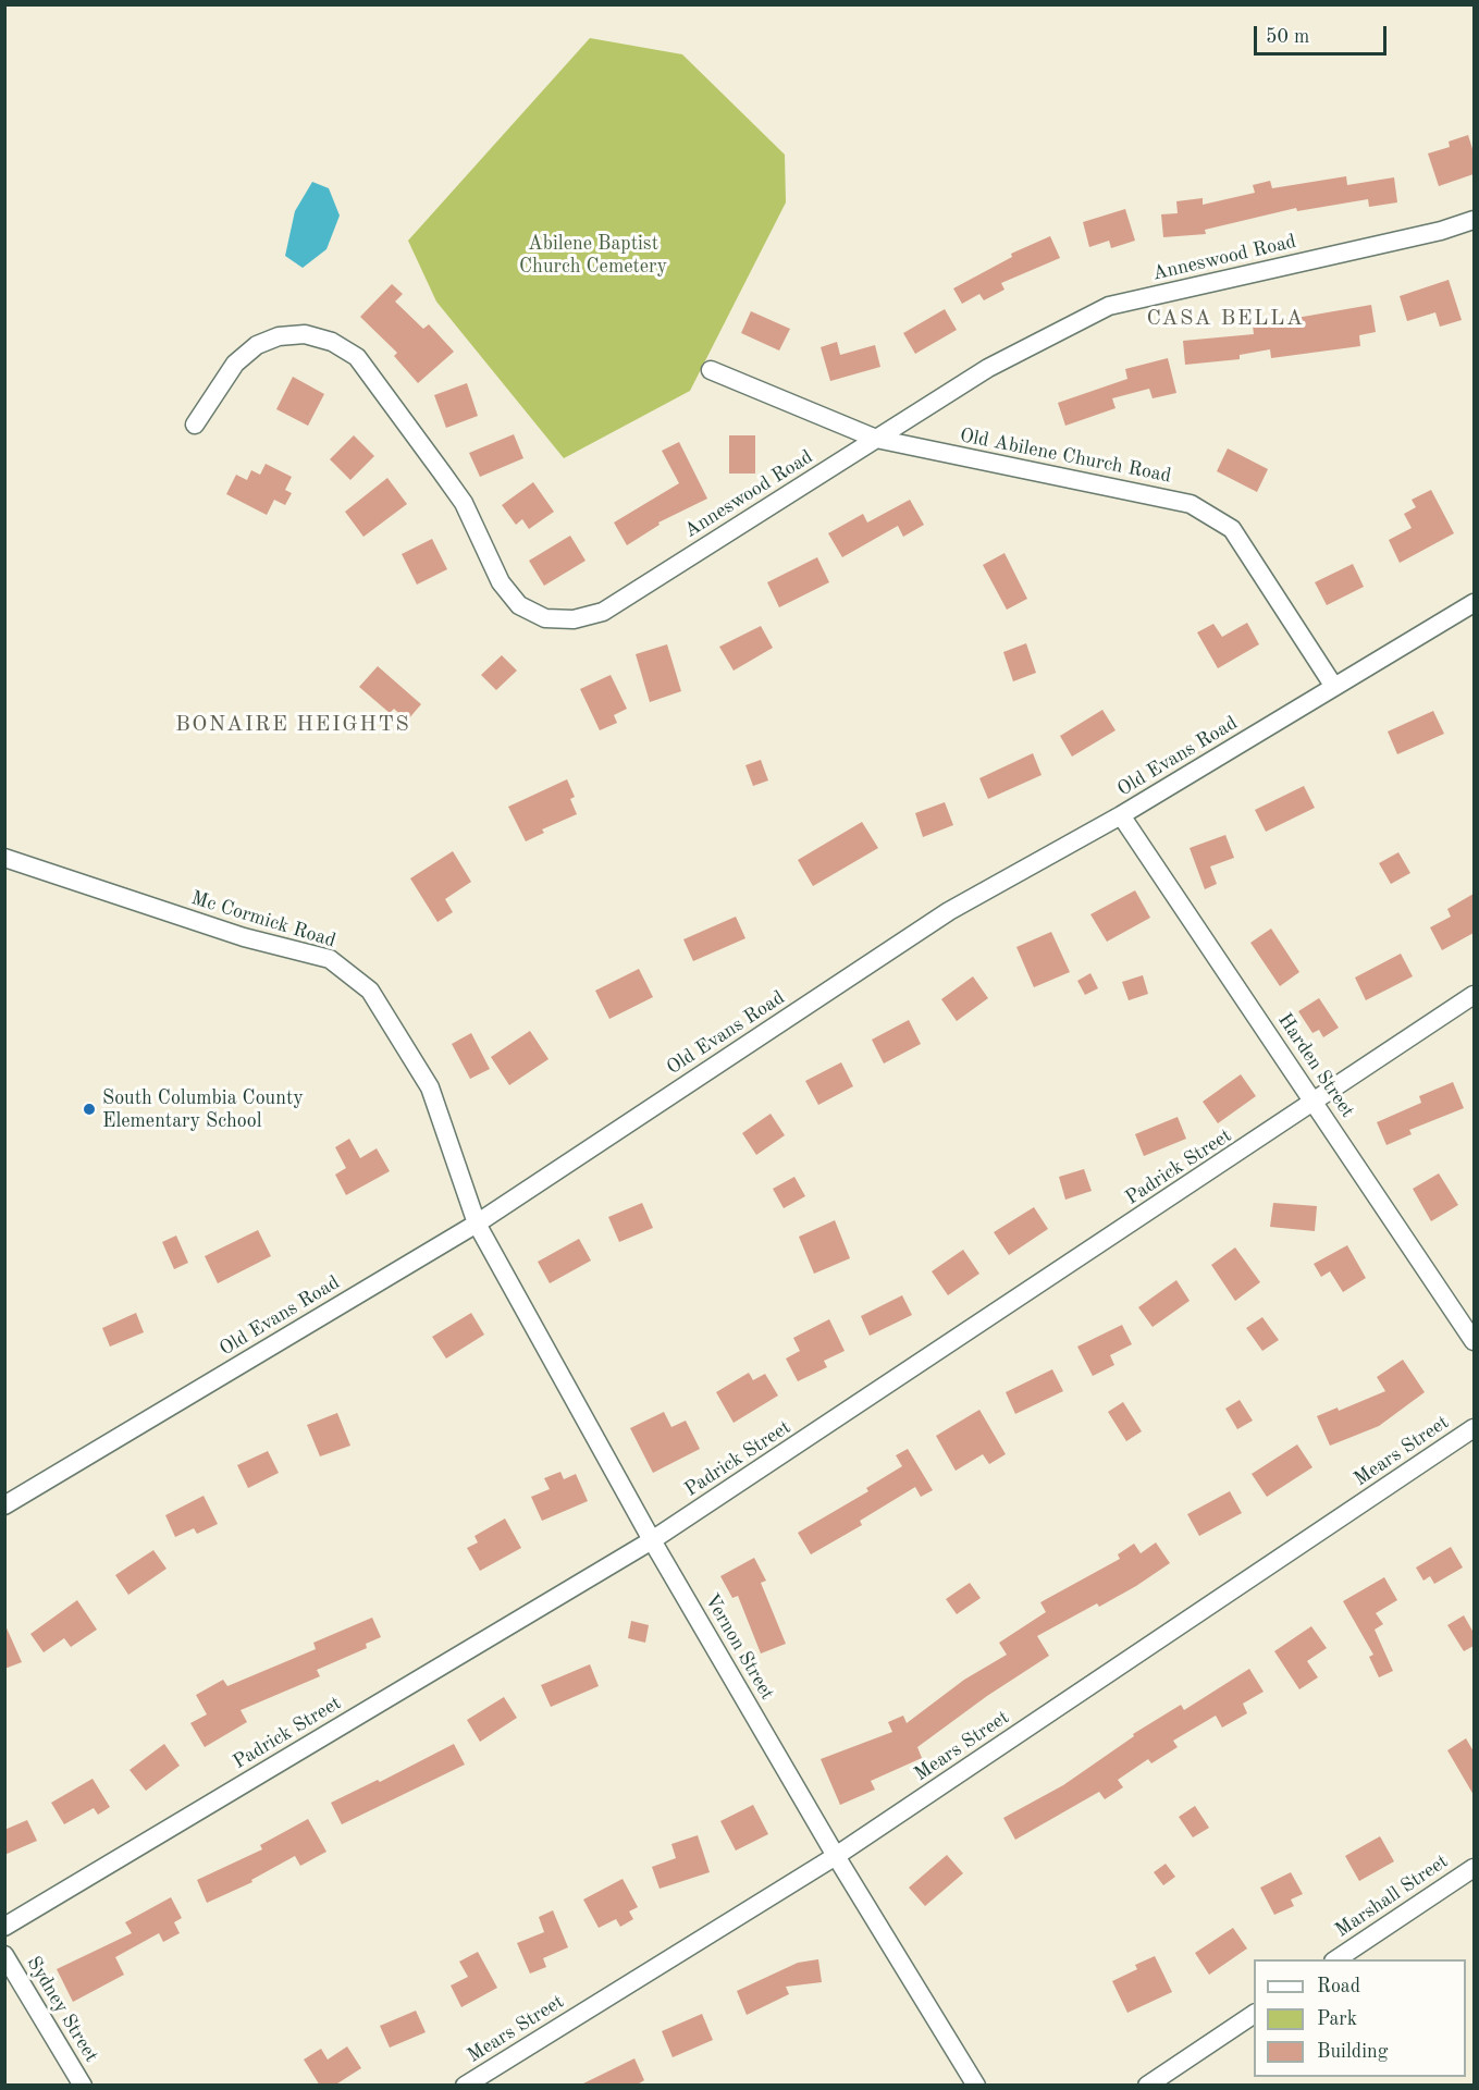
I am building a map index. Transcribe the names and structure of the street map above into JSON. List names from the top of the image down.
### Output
{
  "streets": {
    "street": [
      "Anneswood Road",
      "Old Abilene Church Road",
      "Old Evans Road",
      "Mc Cormick Road",
      "Harden Street",
      "Padrick Street",
      "Mears Street",
      "Vernon Street",
      "Marshall Street",
      "Sydney Street"
    ]
  },
  "crossings": [
    ["Anneswood Road", "Old Abilene Church Road"],
    ["Old Abilene Church Road", "Old Evans Road"],
    ["Old Evans Road", "Mc Cormick Road"],
    ["Old Evans Road", "Harden Street"],
    ["Old Evans Road", "Vernon Street"],
    ["Mc Cormick Road", "Vernon Street"],
    ["Harden Street", "Padrick Street"],
    ["Padrick Street", "Vernon Street"],
    ["Mears Street", "Vernon Street"]
  ],
  "districts": ["CASA BELLA", "BONAIRE HEIGHTS"],
  "parks": ["Abilene Baptist Church Cemetery"],
  "places": ["South Columbia County Elementary School"],
  "legend": ["Road", "Park", "Building"],
  "scale_bar": "50 m"
}
